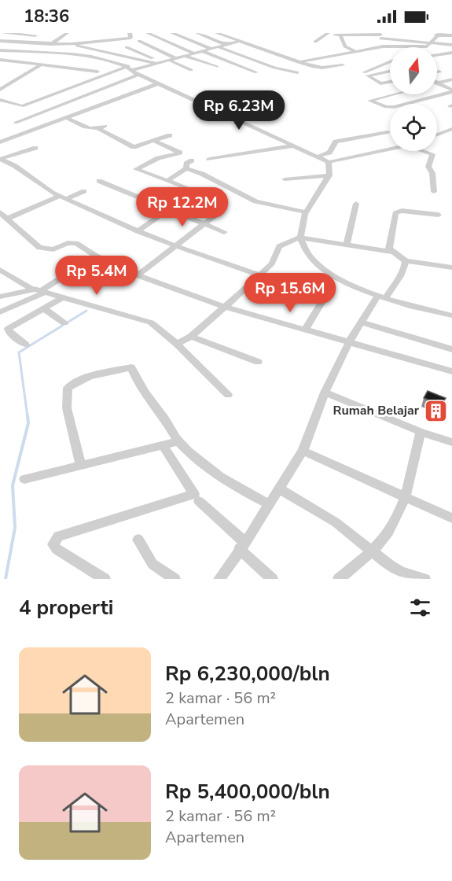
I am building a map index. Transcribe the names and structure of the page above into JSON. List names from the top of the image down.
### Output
{
  "places": {
    "building": ["Rumah Belajar"]
  },
  "north": "top",
  "page": {
    "status": "18:36",
    "price": [
      "Rp 6.23M",
      "Rp 12.2M",
      "Rp 5.4M",
      "Rp 15.6M"
    ],
    "heading": "4 properti",
    "list": [
      {
        "name": "Rp 6,230,000/bln",
        "note": "2 kamar · 56 m² · Apartemen"
      },
      {
        "name": "Rp 5,400,000/bln",
        "note": "2 kamar · 56 m² · Apartemen"
      }
    ]
  }
}
